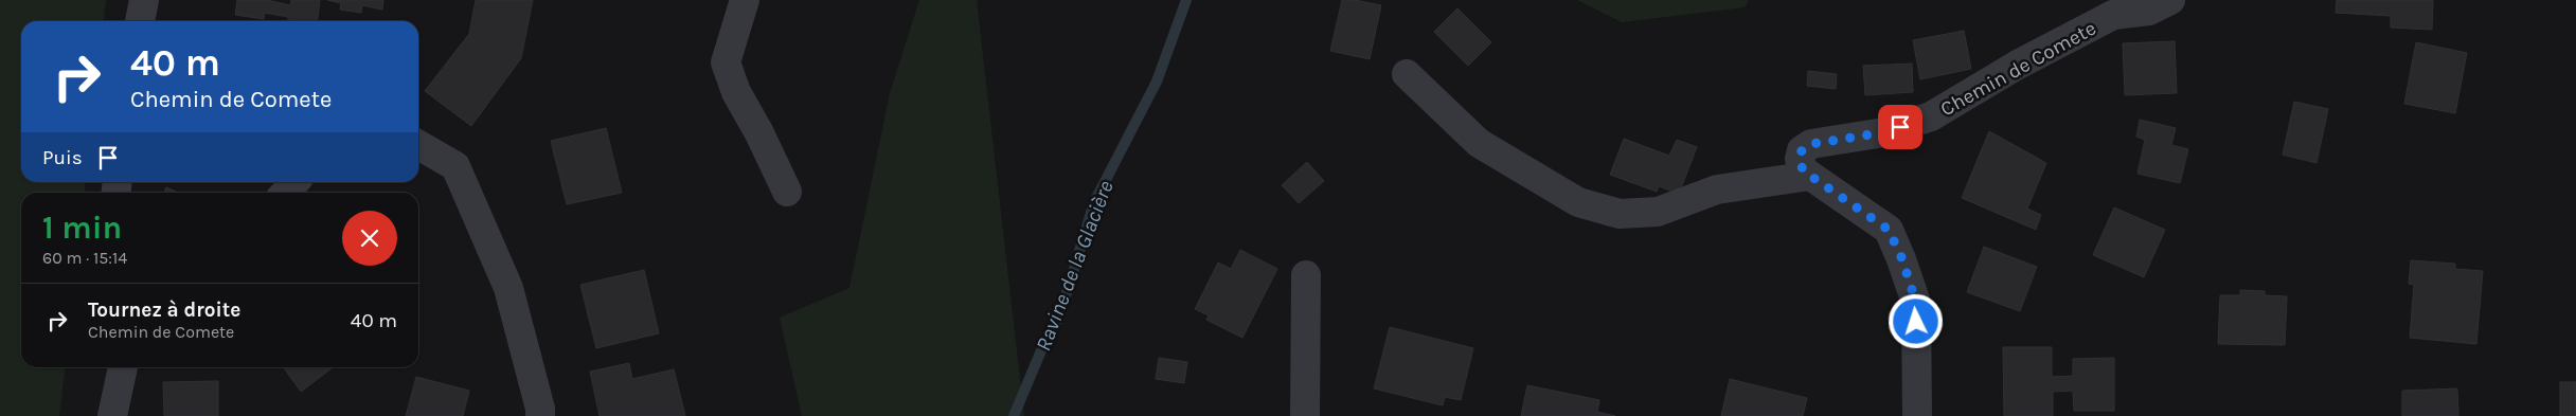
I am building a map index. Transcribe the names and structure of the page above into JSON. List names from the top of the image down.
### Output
{
  "streets": {
    "street": ["Chemin de Comete"]
  },
  "water": ["Ravine de la Glacière"],
  "page": {
    "turn": ["40 m", "Chemin de Comete"],
    "then": "Puis",
    "heading": ["1 min", "60 m · 15:14"],
    "list": [
      {
        "name": "Tournez à droite",
        "note": "Chemin de Comete",
        "value": "40 m"
      }
    ]
  }
}
